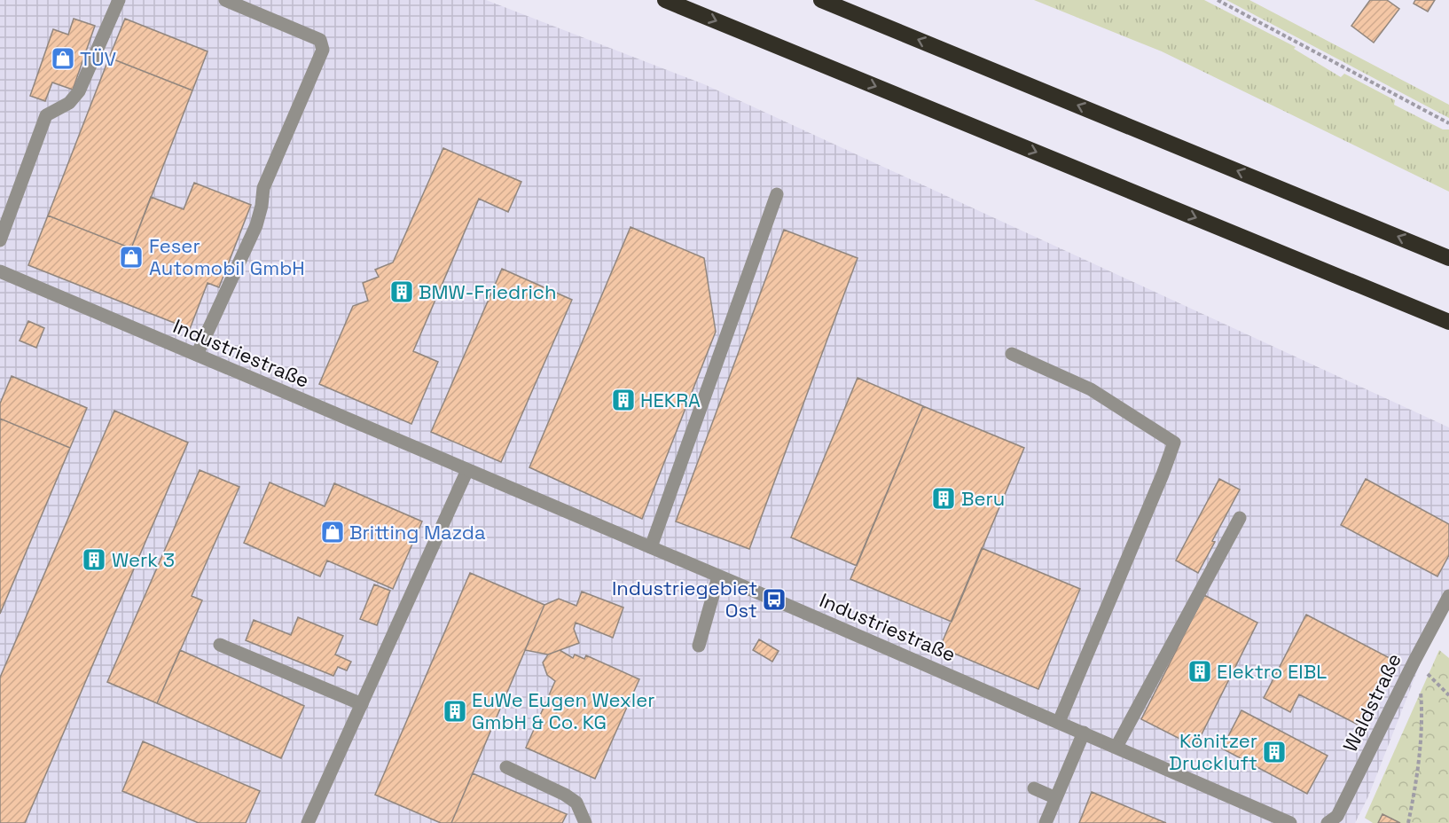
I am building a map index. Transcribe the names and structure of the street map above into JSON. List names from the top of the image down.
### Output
{
  "streets": {
    "street": ["Industriestraße", "Waldstraße"]
  },
  "places": {
    "shop": ["TÜV", "Feser Automobil GmbH", "Britting Mazda"],
    "building": [
      "BMW-Friedrich",
      "HEKRA",
      "Beru",
      "Werk 3",
      "Elektro EIBL",
      "EuWe Eugen Wexler GmbH & Co. KG",
      "Könitzer Druckluft"
    ],
    "bus stop": ["Industriegebiet Ost"]
  }
}
